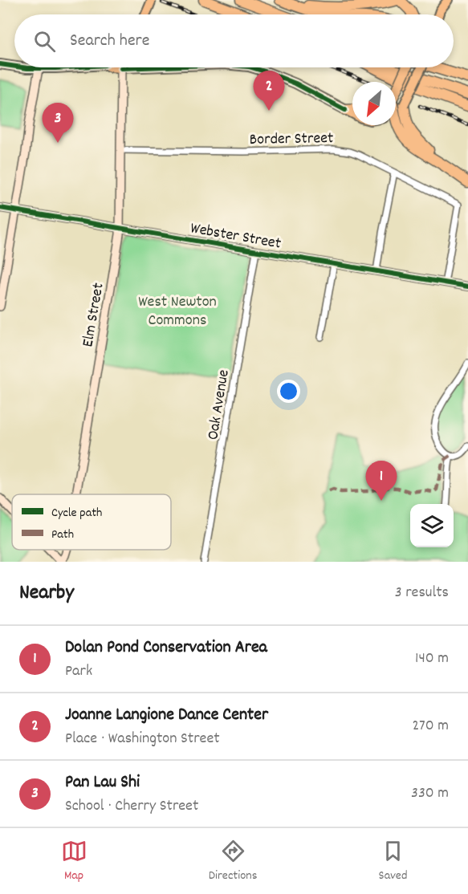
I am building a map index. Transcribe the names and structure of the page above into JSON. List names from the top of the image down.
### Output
{
  "streets": {
    "street": [
      "Border Street",
      "Webster Street",
      "Elm Street",
      "Oak Avenue"
    ]
  },
  "crossings": [
    ["Border Street", "Webster Street"],
    ["Border Street", "Elm Street"],
    ["Webster Street", "Elm Street"],
    ["Webster Street", "Oak Avenue"]
  ],
  "parks": ["West Newton Commons"],
  "legend": ["Cycle path", "Path"],
  "north": "bottom left",
  "page": {
    "search": "Search here",
    "pins": ["2", "3", "1"],
    "heading": ["Nearby", "3 results"],
    "list": [
      {
        "mark": "1",
        "name": "Dolan Pond Conservation Area",
        "note": "Park",
        "value": "140 m"
      },
      {
        "mark": "2",
        "name": "Joanne Langione Dance Center",
        "note": "Place · Washington Street",
        "value": "270 m"
      },
      {
        "mark": "3",
        "name": "Pan Lau Shi",
        "note": "School · Cherry Street",
        "value": "330 m"
      }
    ],
    "nav": ["Map", "Directions", "Saved"]
  }
}
